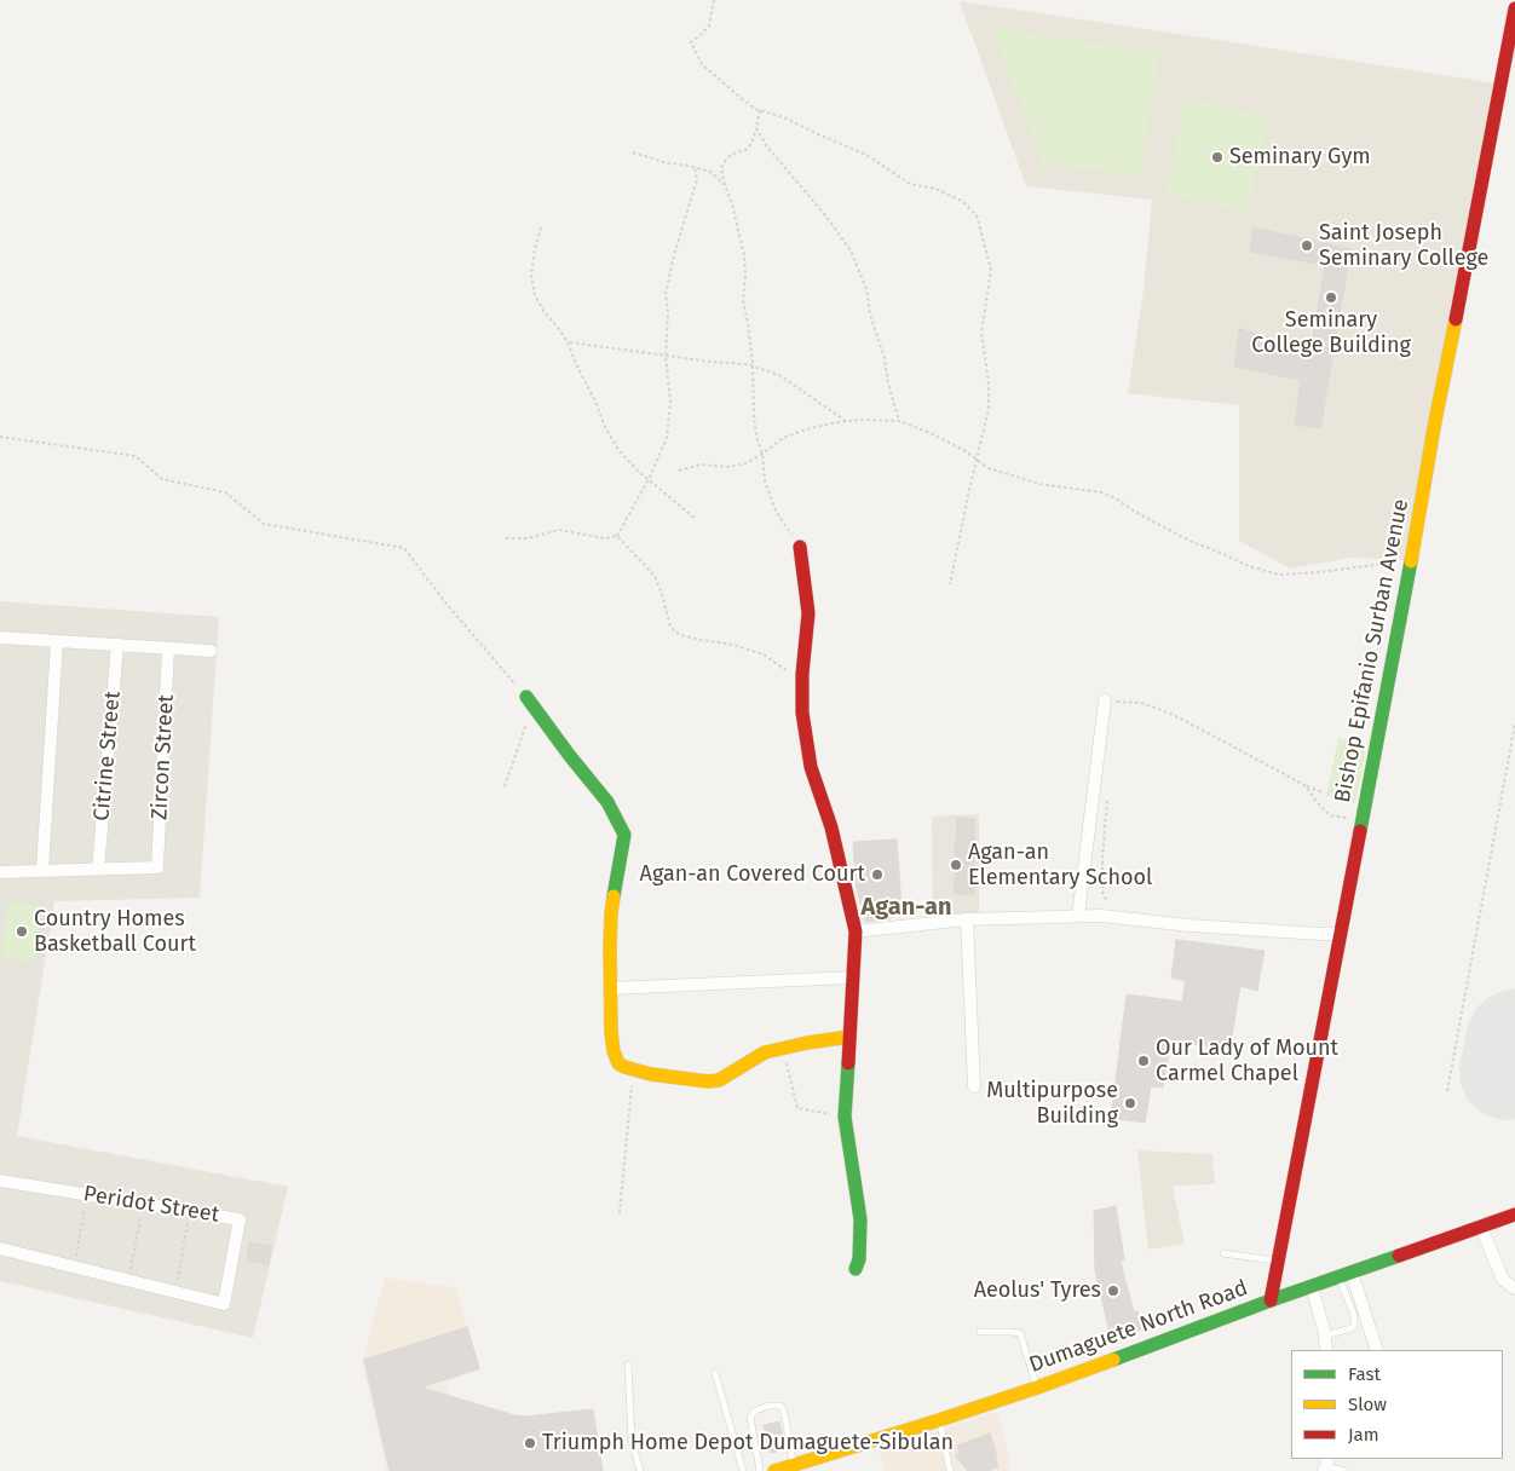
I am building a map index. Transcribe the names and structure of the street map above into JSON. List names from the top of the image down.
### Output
{
  "streets": {
    "main road": ["Bishop Epifanio Surban Avenue", "Dumaguete North Road"],
    "street": ["Citrine Street", "Zircon Street", "Peridot Street"]
  },
  "crossings": [
    ["Bishop Epifanio Surban Avenue", "Dumaguete North Road"],
    ["Citrine Street", "Zircon Street"]
  ],
  "districts": ["Agan-an"],
  "places": [
    "Seminary Gym",
    "Saint Joseph Seminary College",
    "Seminary College Building",
    "Agan-an Elementary School",
    "Agan-an Covered Court",
    "Country Homes Basketball Court",
    "Our Lady of Mount Carmel Chapel",
    "Multipurpose Building",
    "Aeolus' Tyres",
    "Triumph Home Depot Dumaguete-Sibulan"
  ],
  "legend": ["Fast", "Slow", "Jam"]
}
